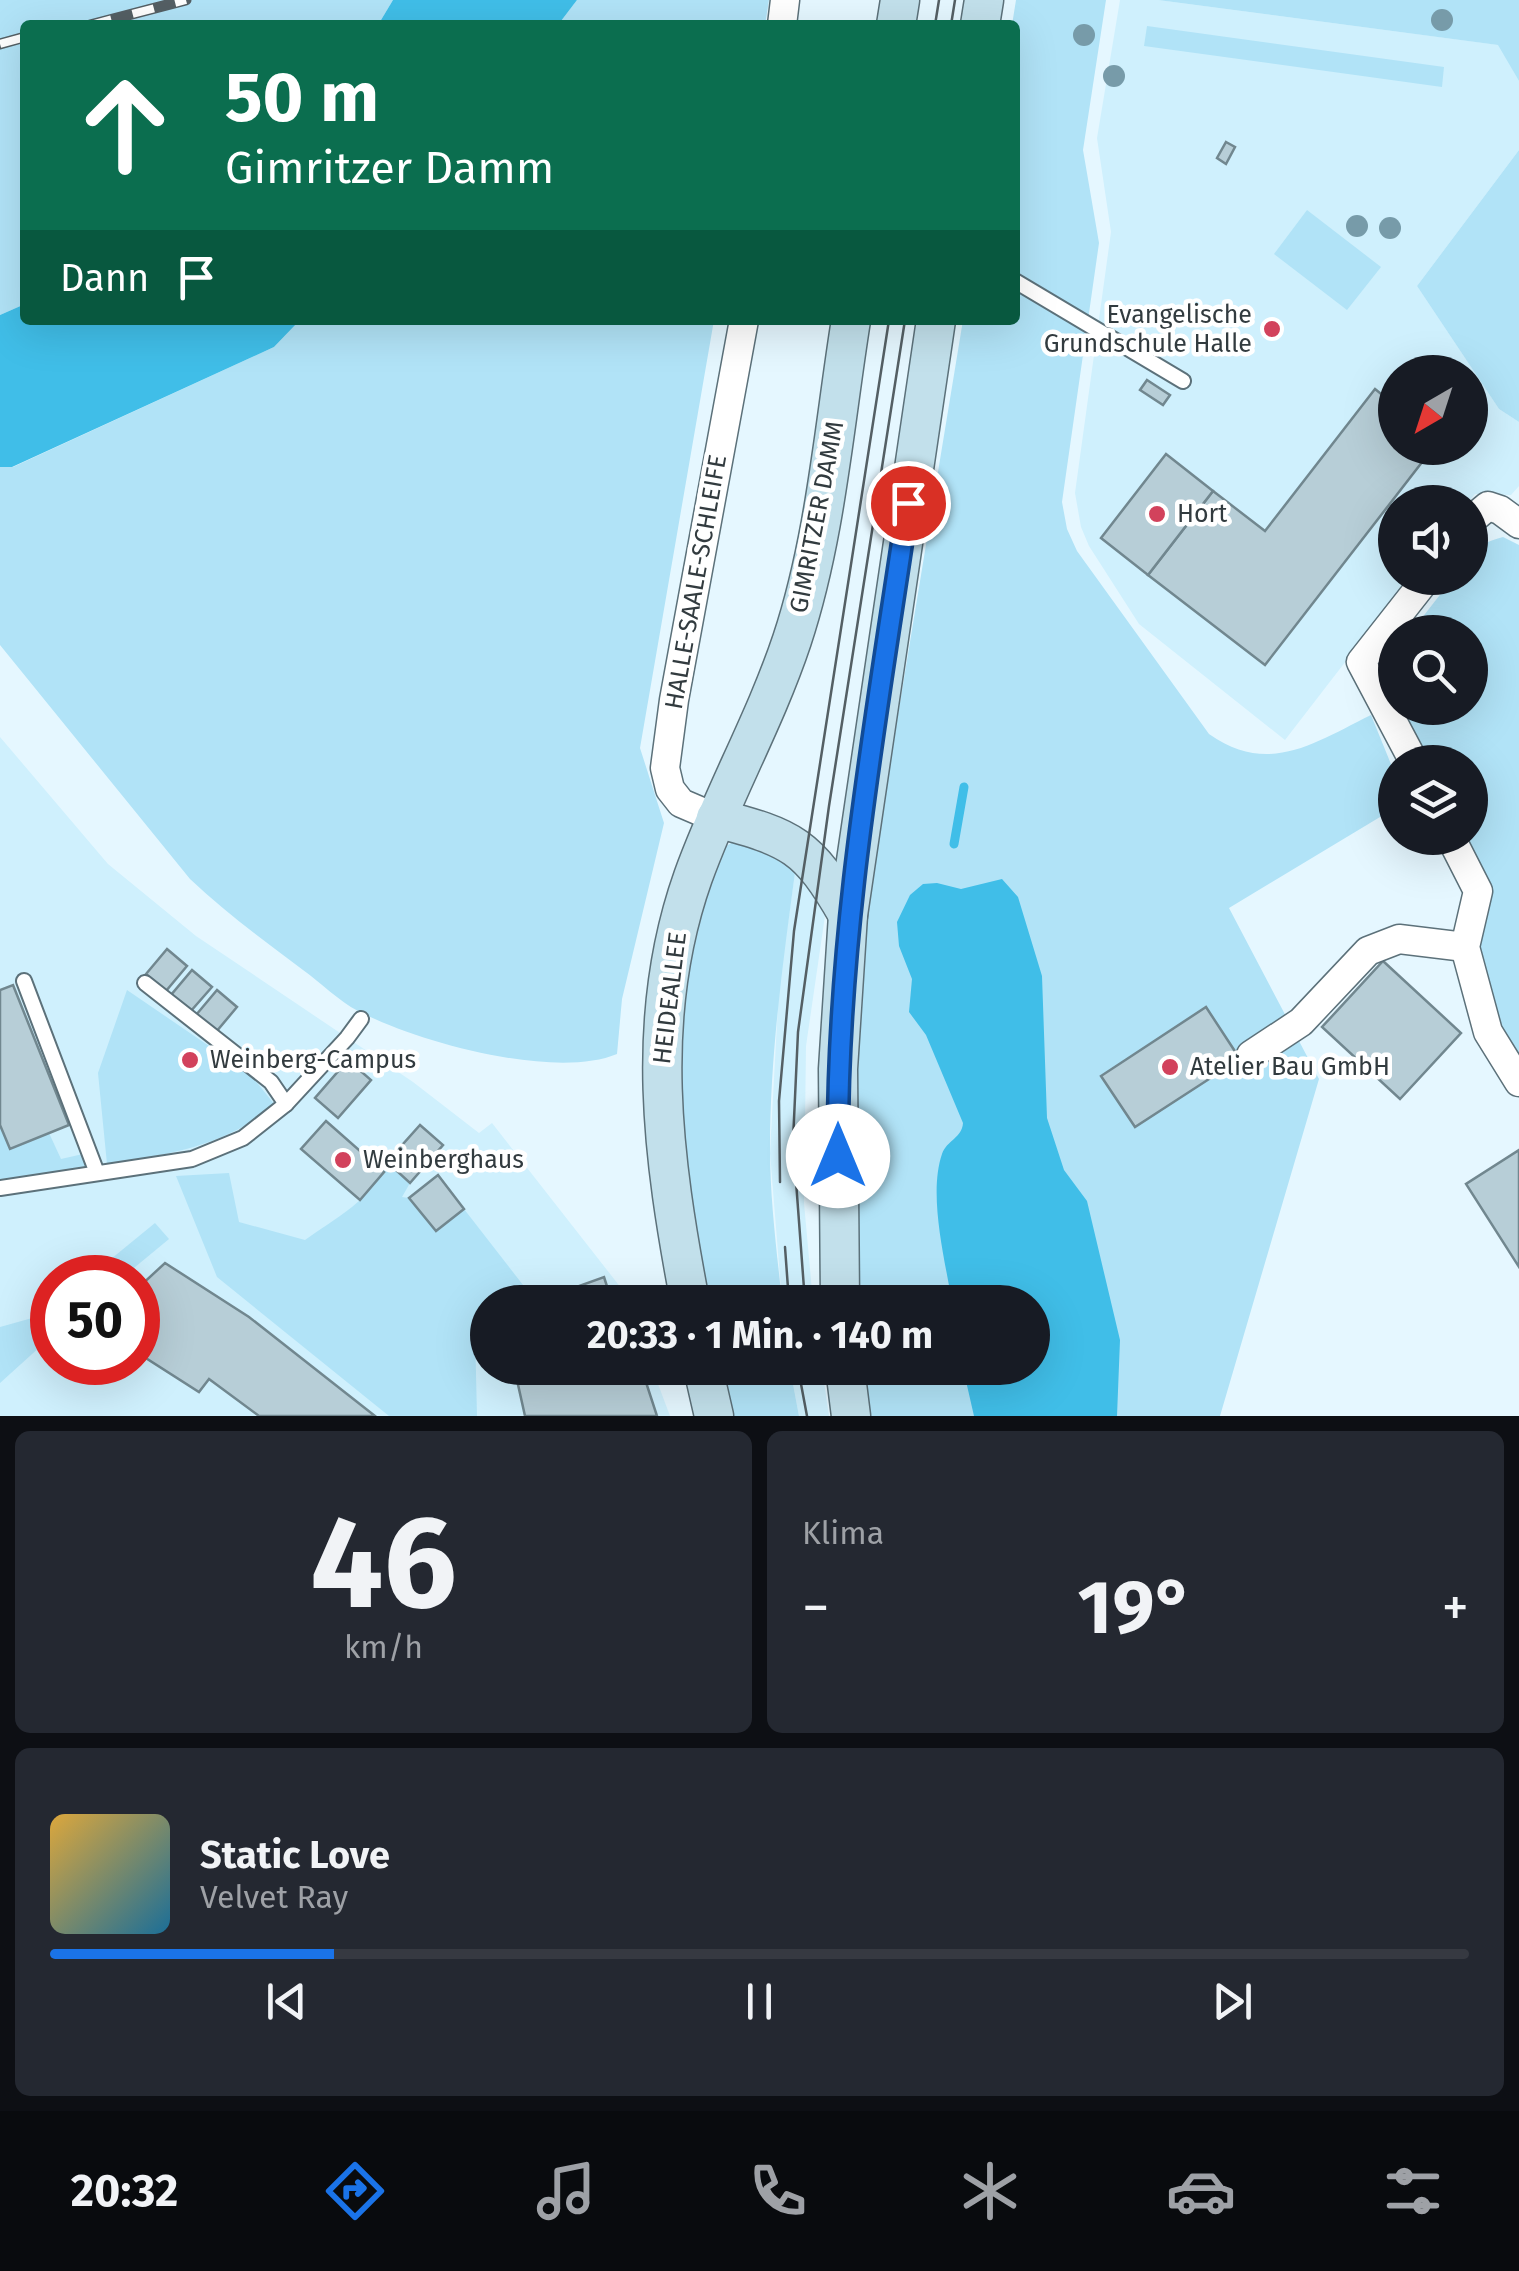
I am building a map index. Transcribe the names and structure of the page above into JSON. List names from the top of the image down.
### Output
{
  "streets": {
    "main road": ["GIMRITZER DAMM", "HEIDEALLEE"],
    "street": ["HALLE-SAALE-SCHLEIFE"]
  },
  "crossings": [
    ["GIMRITZER DAMM", "HALLE-SAALE-SCHLEIFE"],
    ["GIMRITZER DAMM", "HEIDEALLEE"],
    ["HALLE-SAALE-SCHLEIFE", "HEIDEALLEE"]
  ],
  "places": [
    "Evangelische Grundschule Halle",
    "Hort",
    "Weinberg-Campus",
    "Atelier Bau GmbH",
    "Weinberghaus"
  ],
  "north": "bottom left",
  "page": {
    "turn": ["50 m", "Gimritzer Damm"],
    "then": "Dann",
    "limit": "50",
    "trip": "20:33 · 1 Min. · 140 m",
    "tile": [
      ["46", "km/h"],
      "Klima"
    ],
    "heat": ["−", "19°", "+"],
    "song": ["Static Love", "Velvet Ray"],
    "tabs": "20:32"
  }
}
